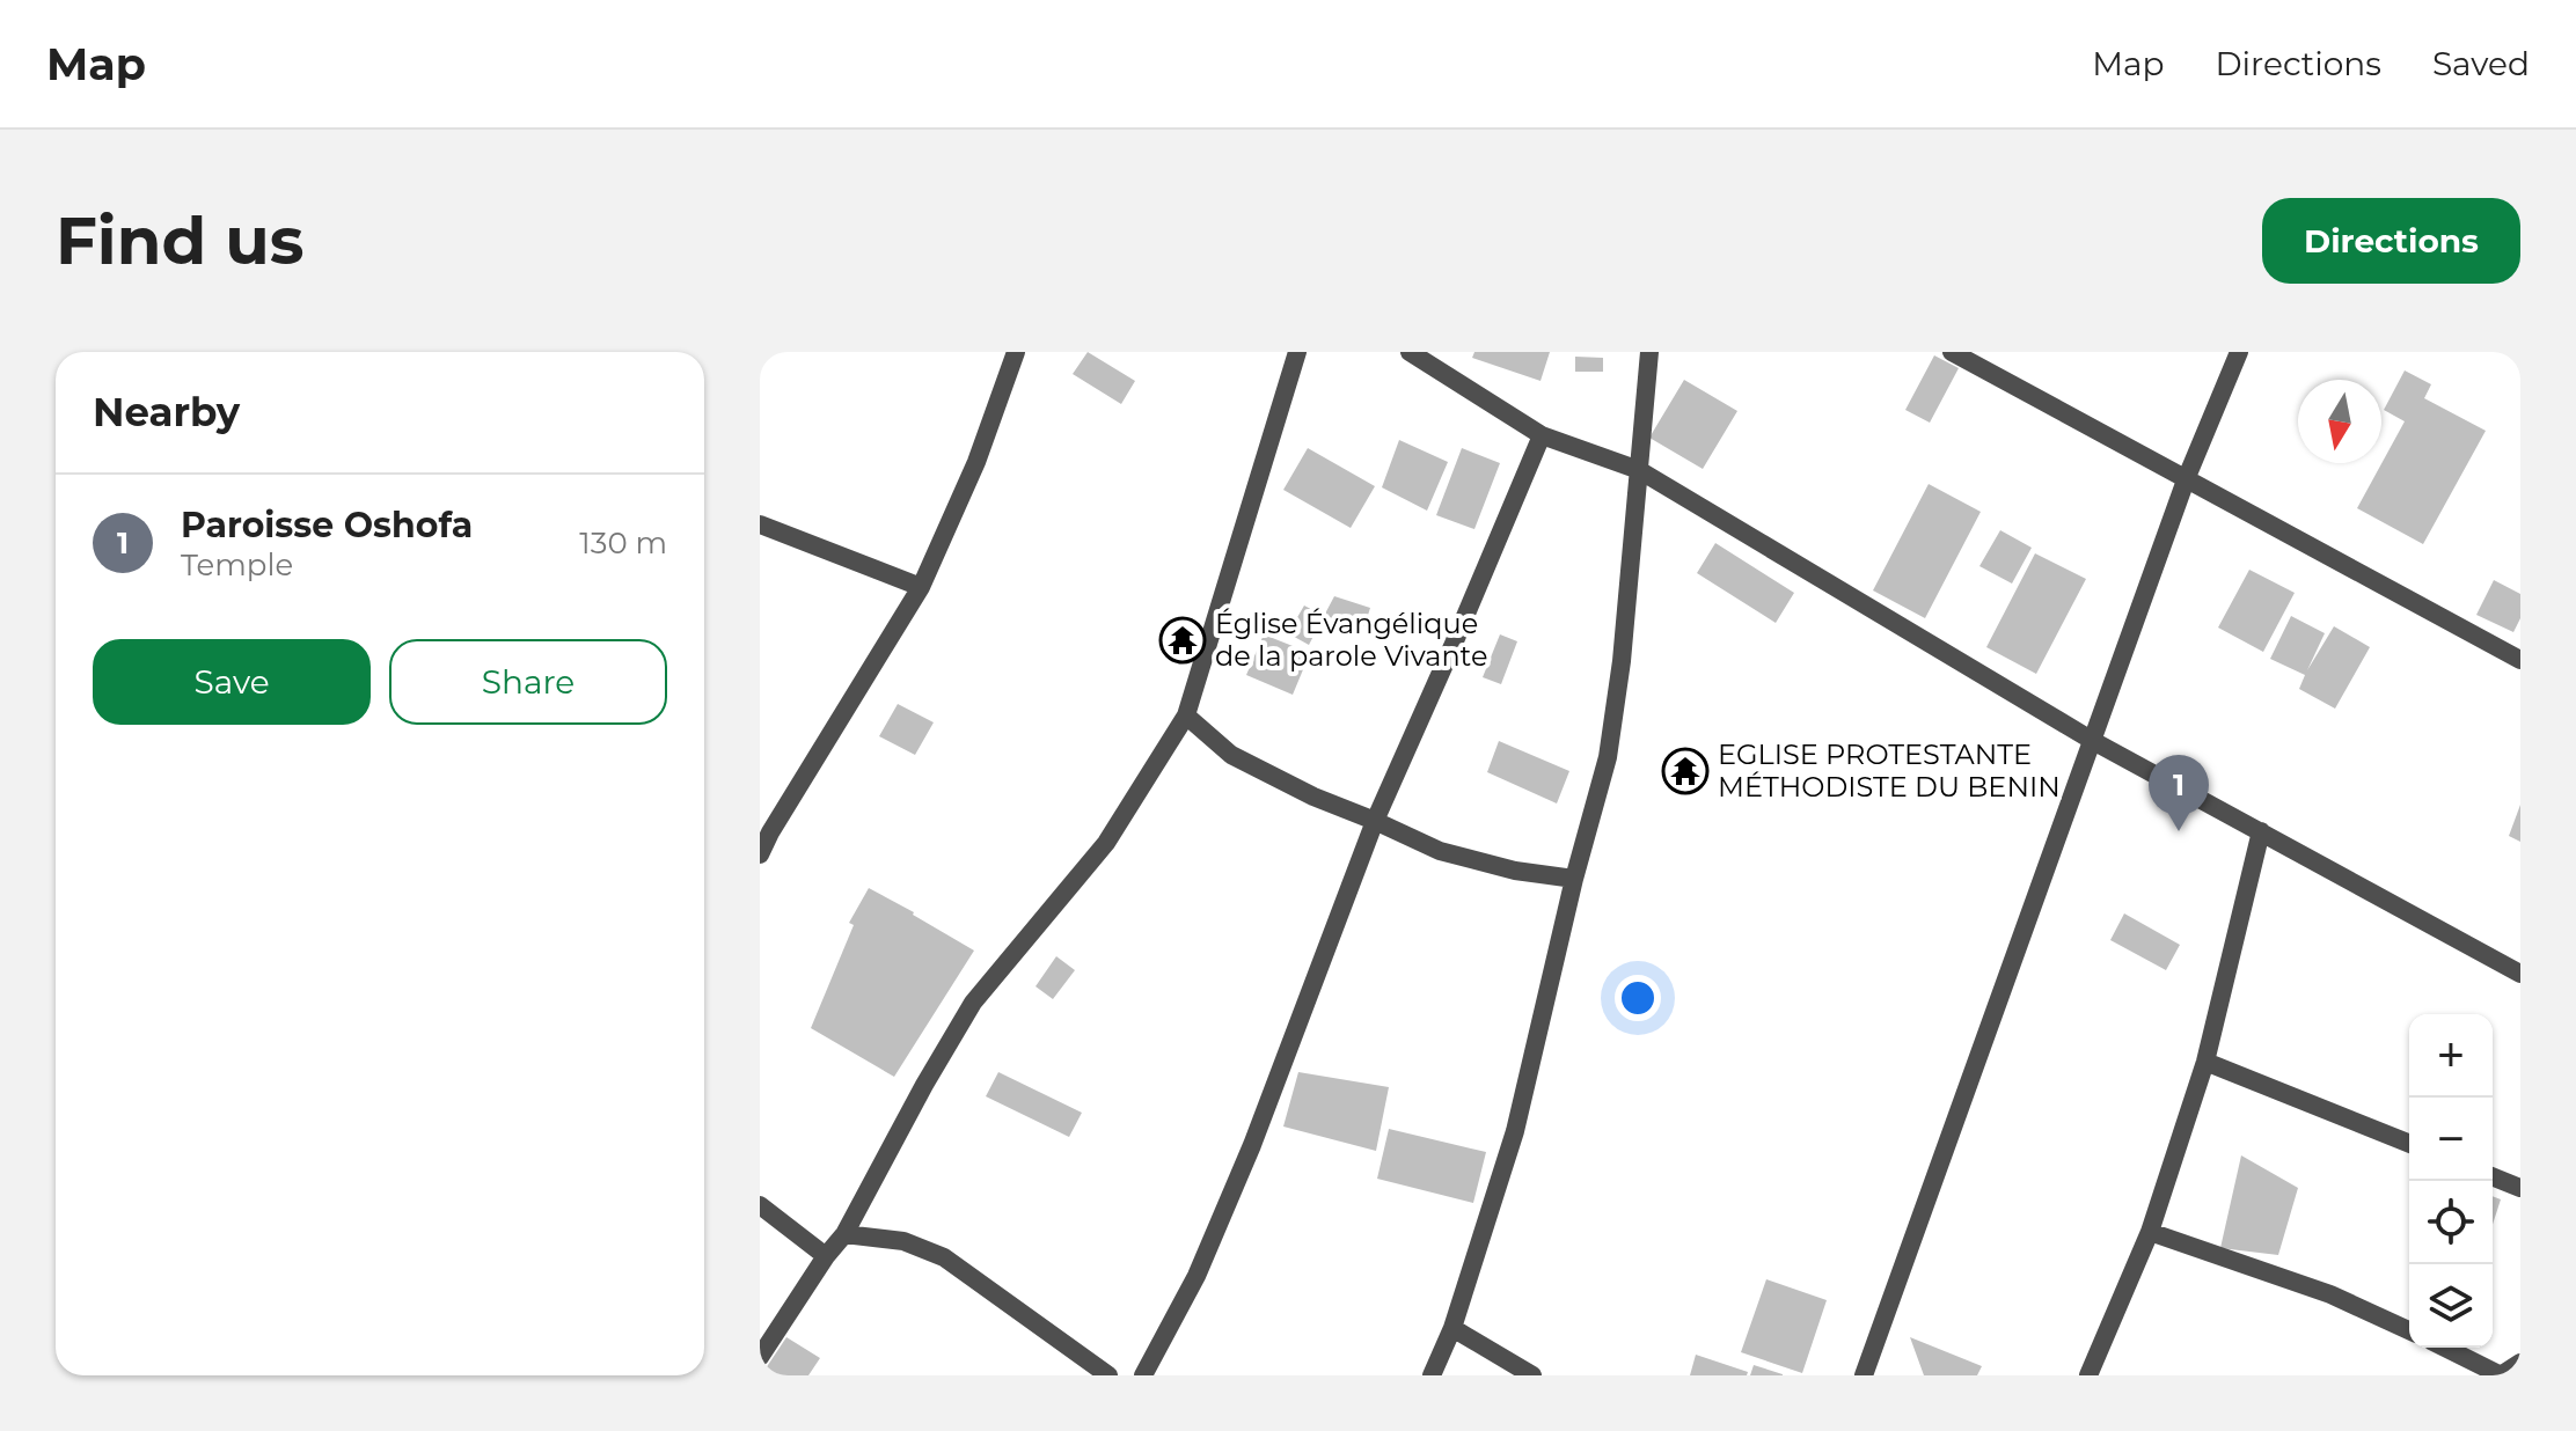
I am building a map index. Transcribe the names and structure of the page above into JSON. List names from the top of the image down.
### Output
{
  "places": {
    "temple": ["Église Évangélique de la parole Vivante", "EGLISE PROTESTANTE MÉTHODISTE DU BENIN"]
  },
  "north": "bottom",
  "page": {
    "header": "Map",
    "nav": ["Map", "Directions", "Saved"],
    "buttons": [
      "Directions",
      ["Save", "Share"]
    ],
    "title": "Find us",
    "heading": "Nearby",
    "list": [
      {
        "mark": "1",
        "name": "Paroisse Oshofa",
        "note": "Temple",
        "value": "130 m"
      }
    ],
    "pins": "1",
    "map_buttons": ["+", "−"]
  }
}
